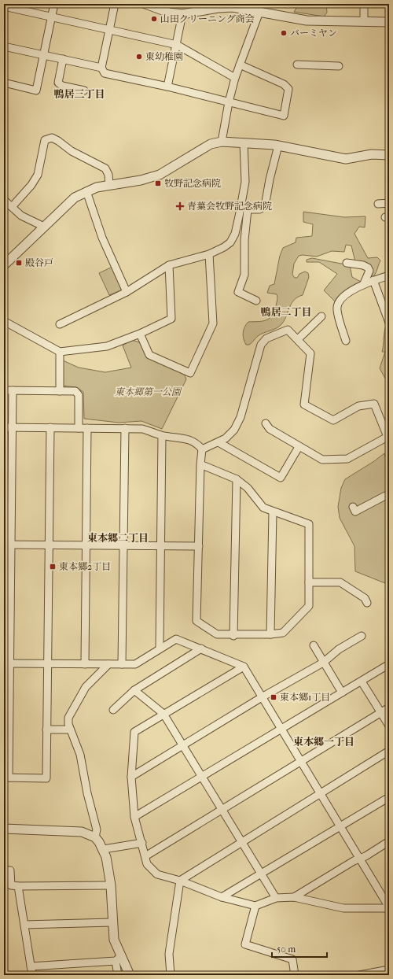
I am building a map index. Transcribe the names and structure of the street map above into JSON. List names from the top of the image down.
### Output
{
  "districts": [
    "鴨居三丁目",
    "鴨居二丁目",
    "東本郷二丁目",
    "東本郷一丁目"
  ],
  "parks": ["東本郷第一公園"],
  "places": {
    "other": ["山田クリーニング商会", "バーミヤン", "東幼稚園"],
    "transit": [
      "牧野記念病院",
      "殿谷戸",
      "東本郷2丁目",
      "東本郷1丁目"
    ],
    "health": ["青葉会牧野記念病院"]
  },
  "scale_bar": "50 m"
}
